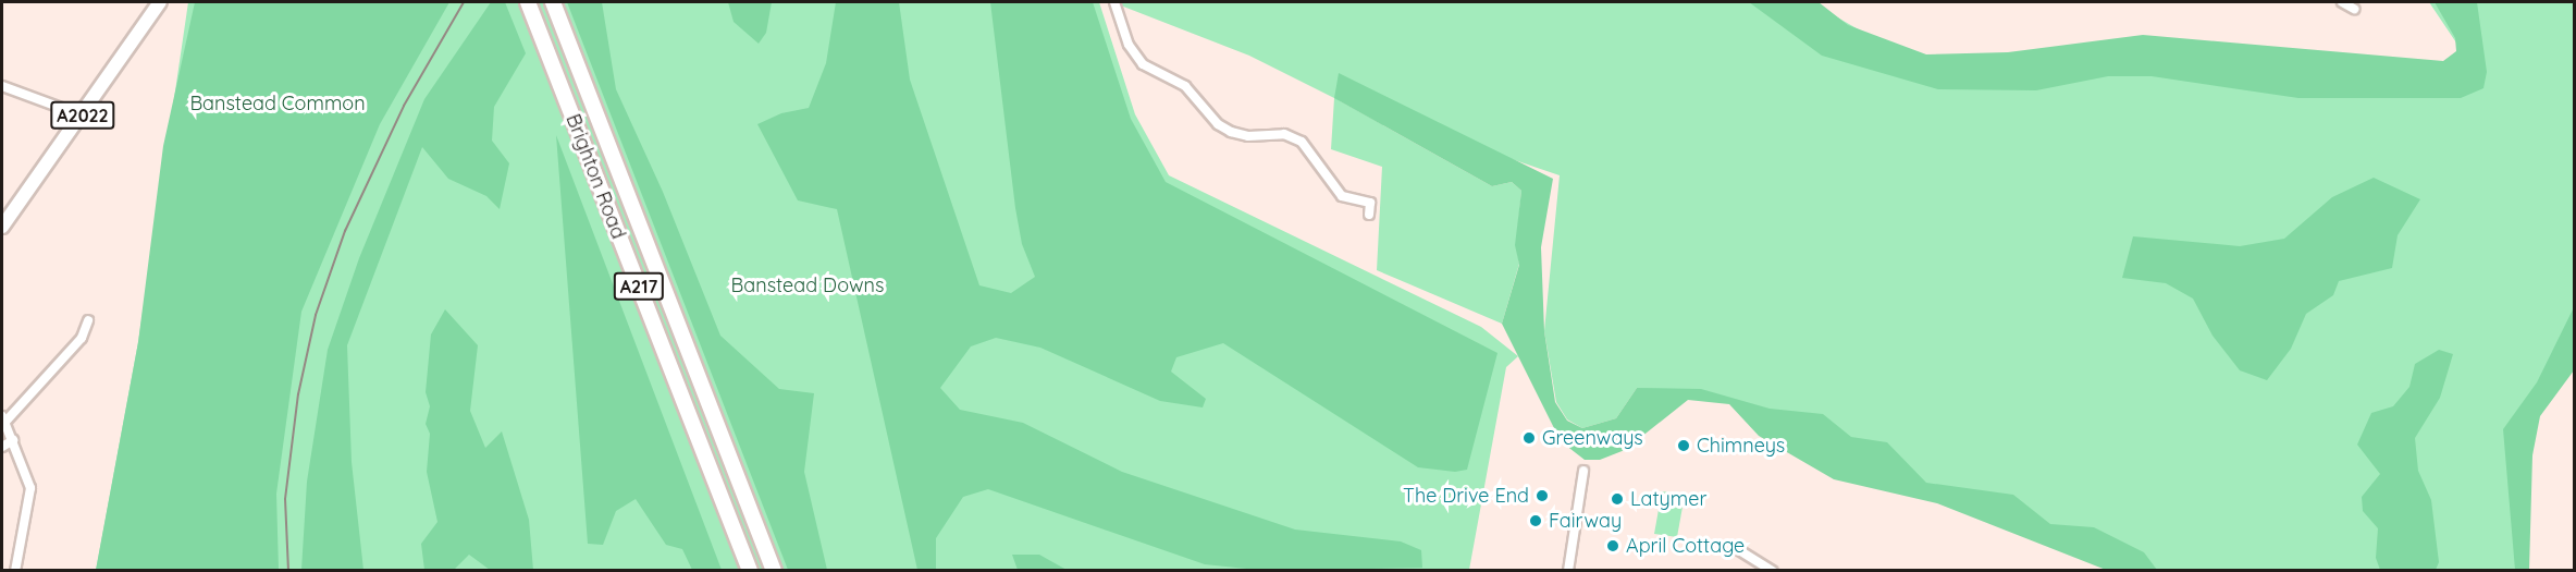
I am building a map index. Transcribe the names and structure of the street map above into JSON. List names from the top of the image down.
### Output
{
  "streets": {
    "highway": ["Brighton Road", "A217"],
    "main road": ["A2022"]
  },
  "parks": ["Banstead Common", "Banstead Downs"],
  "places": [
    "Greenways",
    "Chimneys",
    "The Drive End",
    "Latymer",
    "Fairway",
    "April Cottage"
  ]
}
